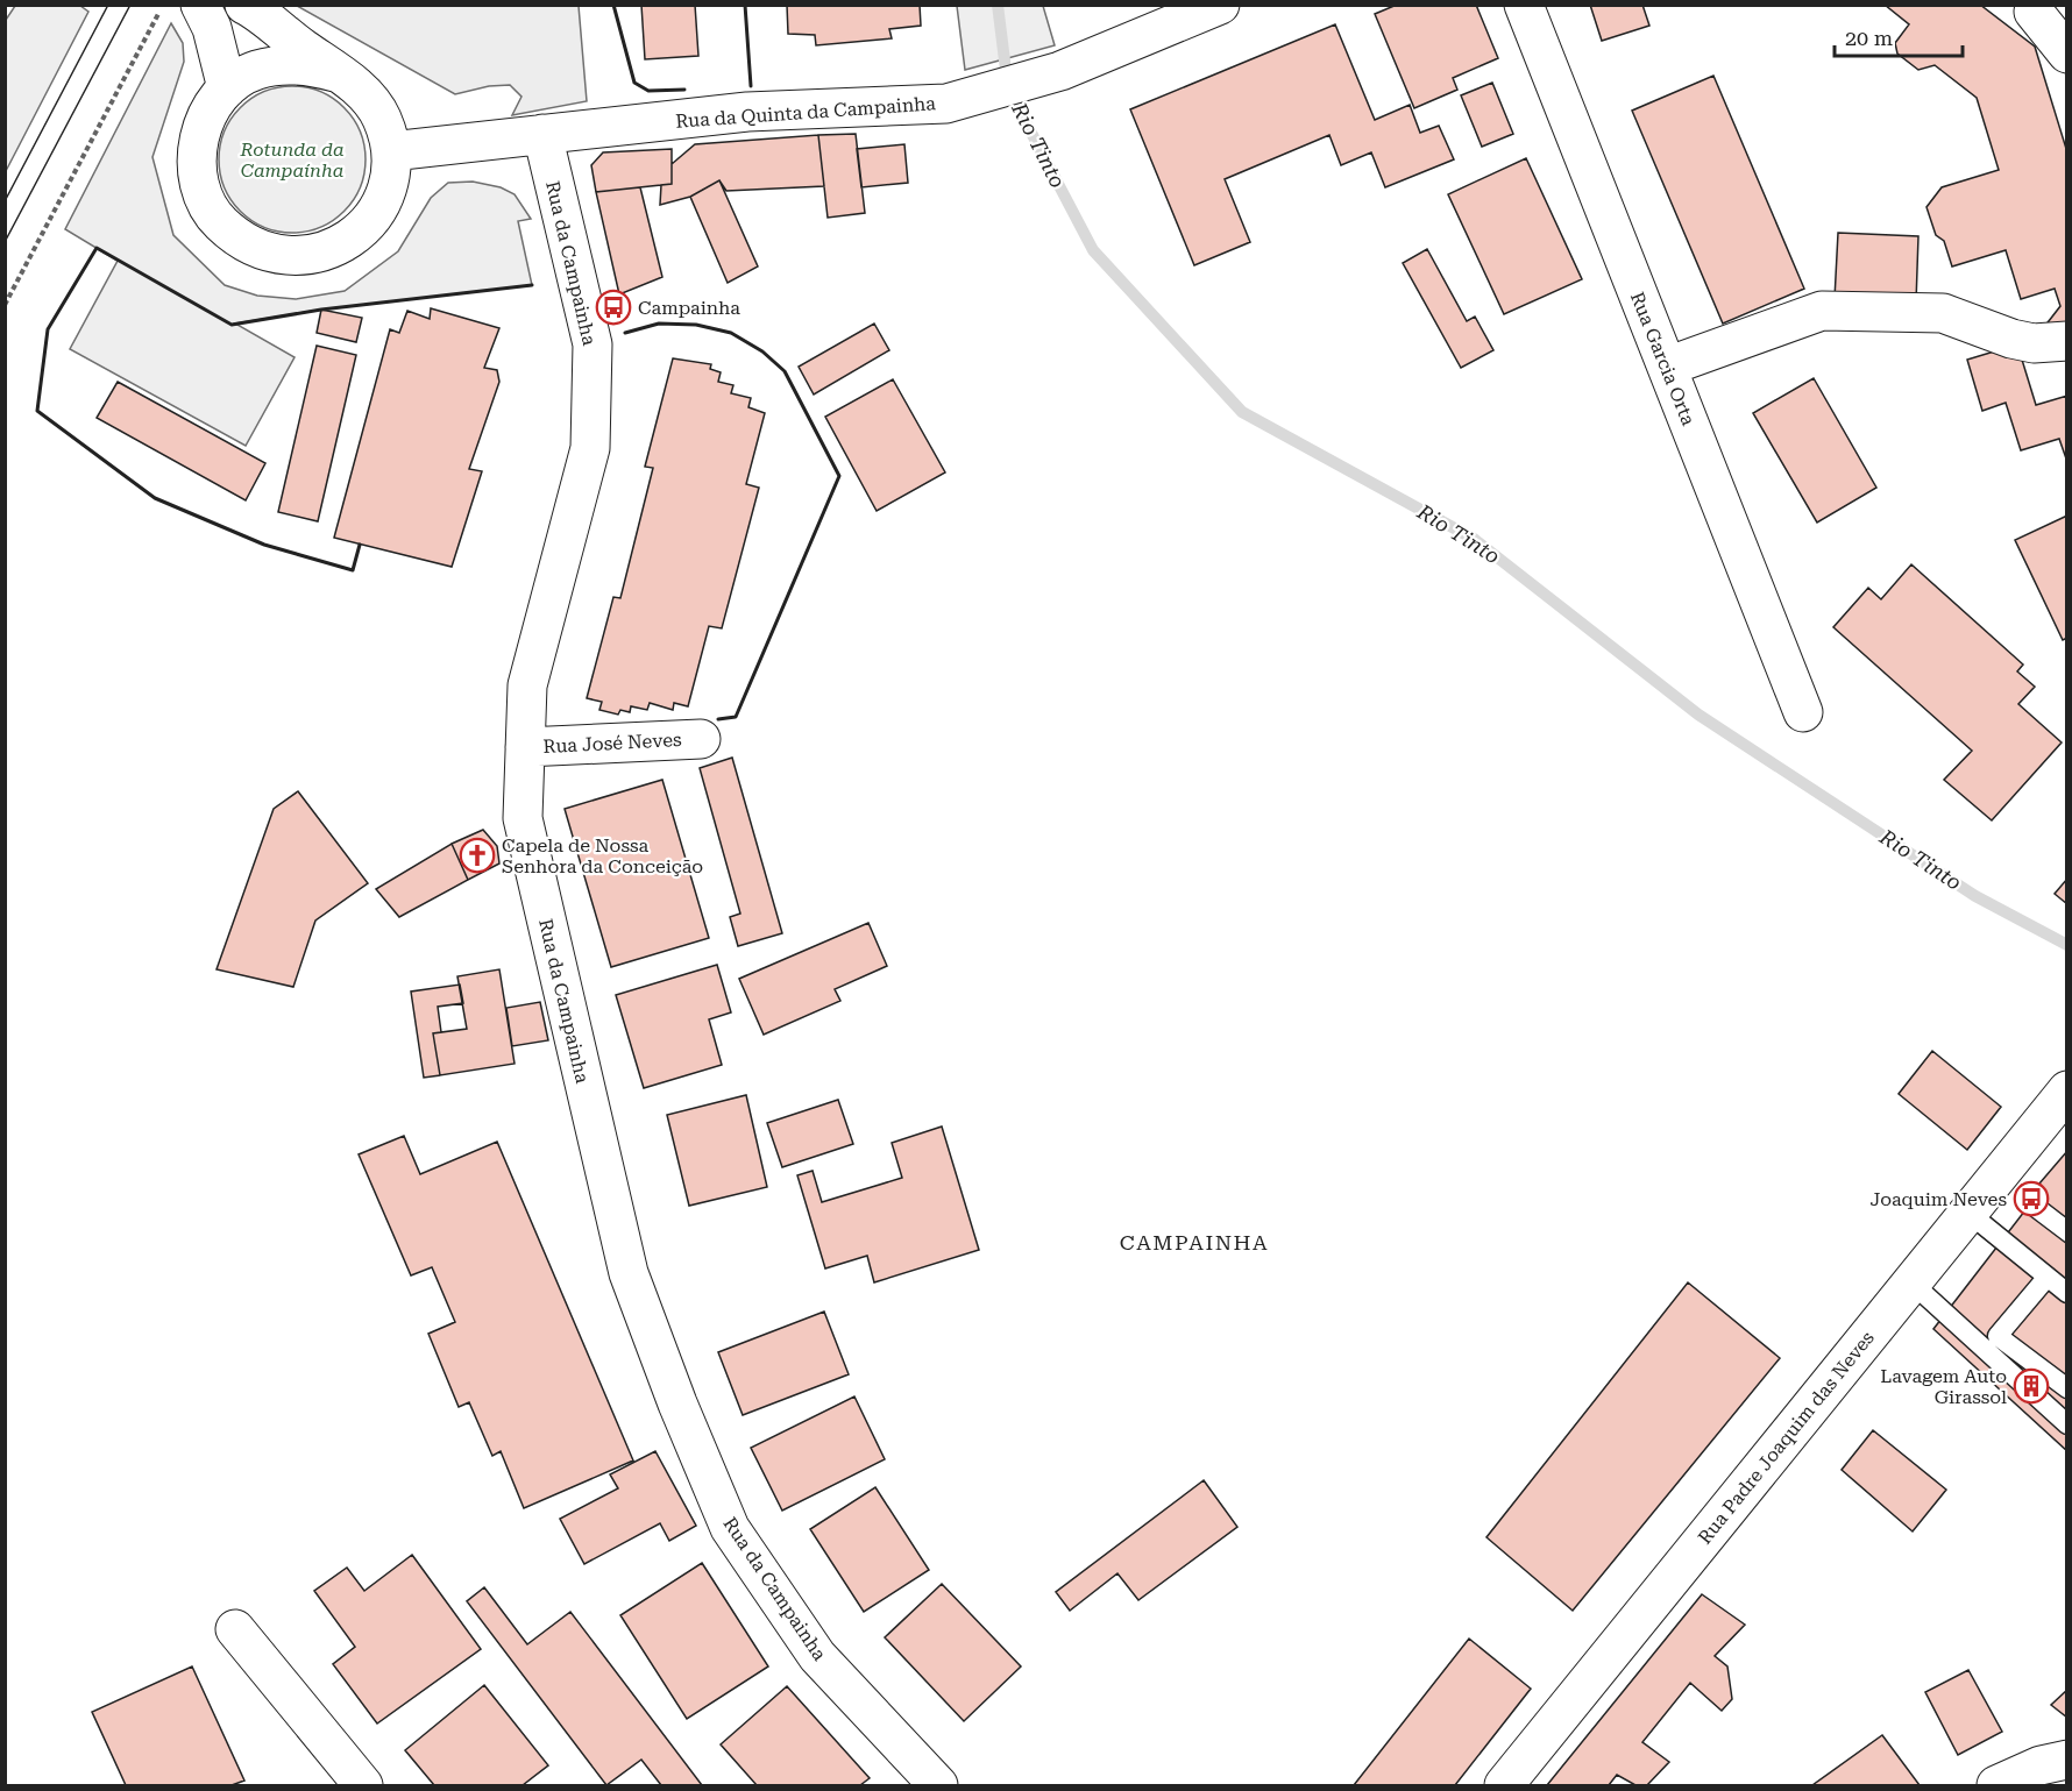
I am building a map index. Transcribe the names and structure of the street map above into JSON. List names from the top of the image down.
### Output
{
  "streets": {
    "street": [
      "Rua da Quinta da Campainha",
      "Rua da Campainha",
      "Rua Garcia Orta",
      "Rua José Neves",
      "Rua Padre Joaquim das Neves"
    ]
  },
  "crossings": [
    ["Rua da Quinta da Campainha", "Rua da Campainha"],
    ["Rua da Campainha", "Rua José Neves"]
  ],
  "districts": ["CAMPAINHA"],
  "water": ["Rio Tinto"],
  "parks": ["Rotunda da Campaínha"],
  "places": {
    "bus stop": ["Campainha", "Joaquim Neves"],
    "church": ["Capela de Nossa Senhora da Conceição"],
    "building": ["Lavagem Auto Girassol"]
  },
  "scale_bar": "20 m"
}
